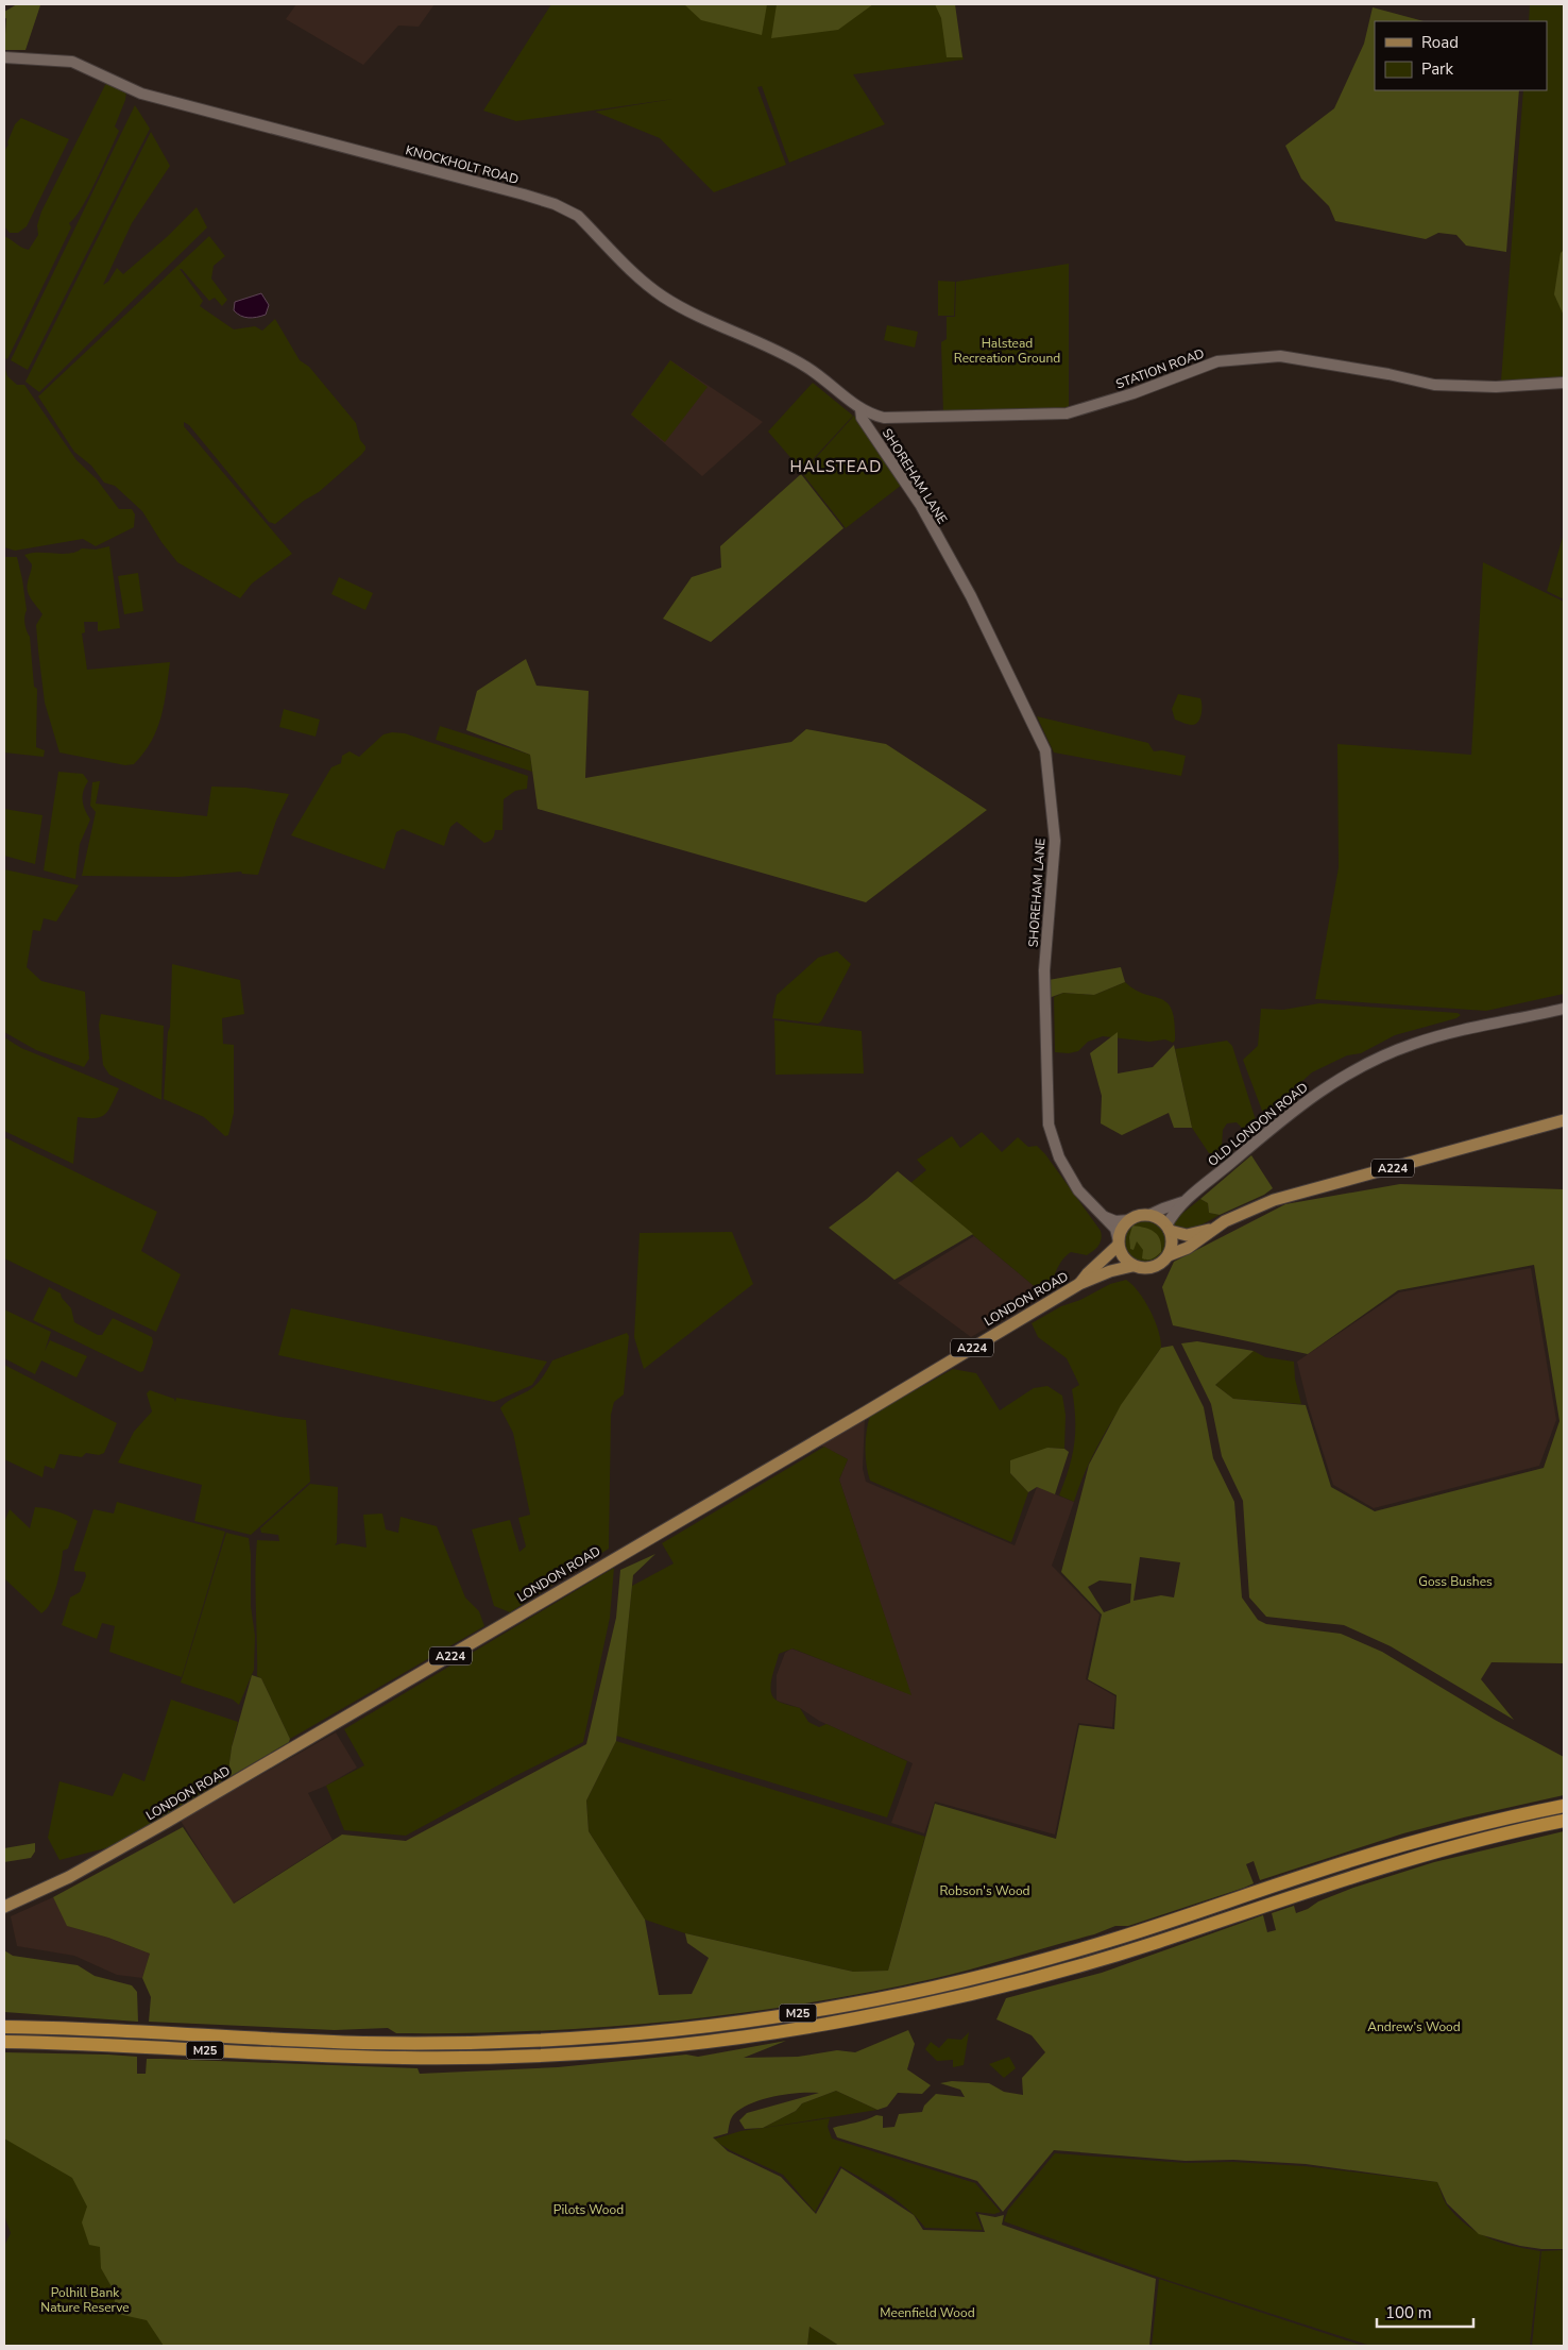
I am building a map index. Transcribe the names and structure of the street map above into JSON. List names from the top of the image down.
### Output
{
  "streets": {
    "highway": ["M25"],
    "main road": ["A224", "LONDON ROAD"],
    "street": [
      "KNOCKHOLT ROAD",
      "STATION ROAD",
      "SHOREHAM LANE",
      "OLD LONDON ROAD"
    ]
  },
  "crossings": [
    ["KNOCKHOLT ROAD", "STATION ROAD"],
    ["KNOCKHOLT ROAD", "SHOREHAM LANE"],
    ["STATION ROAD", "SHOREHAM LANE"],
    ["SHOREHAM LANE", "OLD LONDON ROAD"],
    ["SHOREHAM LANE", "A224"],
    ["SHOREHAM LANE", "LONDON ROAD"],
    ["OLD LONDON ROAD", "A224"],
    ["OLD LONDON ROAD", "LONDON ROAD"],
    ["A224", "LONDON ROAD"]
  ],
  "districts": ["HALSTEAD"],
  "parks": [
    "Halstead Recreation Ground",
    "Goss Bushes",
    "Robson's Wood",
    "Andrew's Wood",
    "Pilots Wood",
    "Polhill Bank Nature Reserve",
    "Meenfield Wood"
  ],
  "legend": ["Road", "Park"],
  "scale_bar": "100 m"
}
